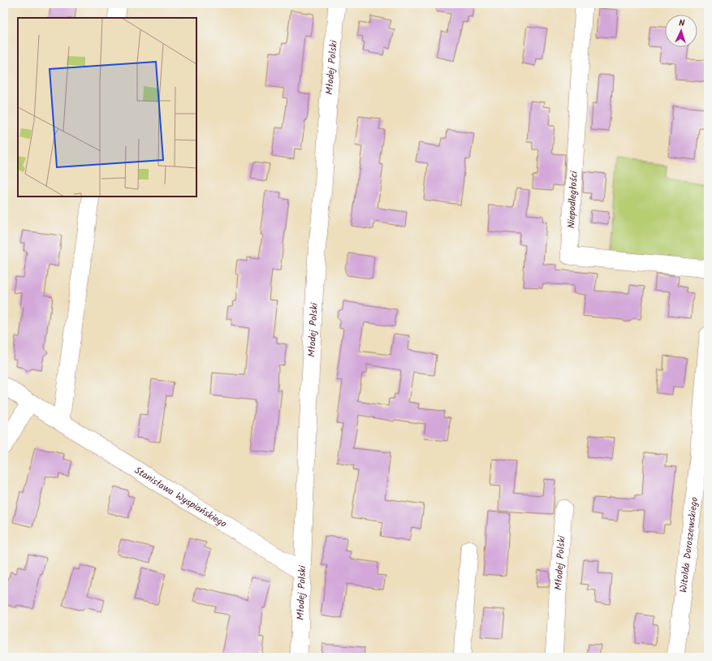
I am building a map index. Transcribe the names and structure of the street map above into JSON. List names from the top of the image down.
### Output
{
  "streets": {
    "street": [
      "Młodej Polski",
      "Niepodległości",
      "Stanisława Wyspiańskiego",
      "Witolda Doroszewskiego"
    ]
  },
  "crossings": [
    ["Młodej Polski", "Stanisława Wyspiańskiego"]
  ],
  "north": "top"
}
